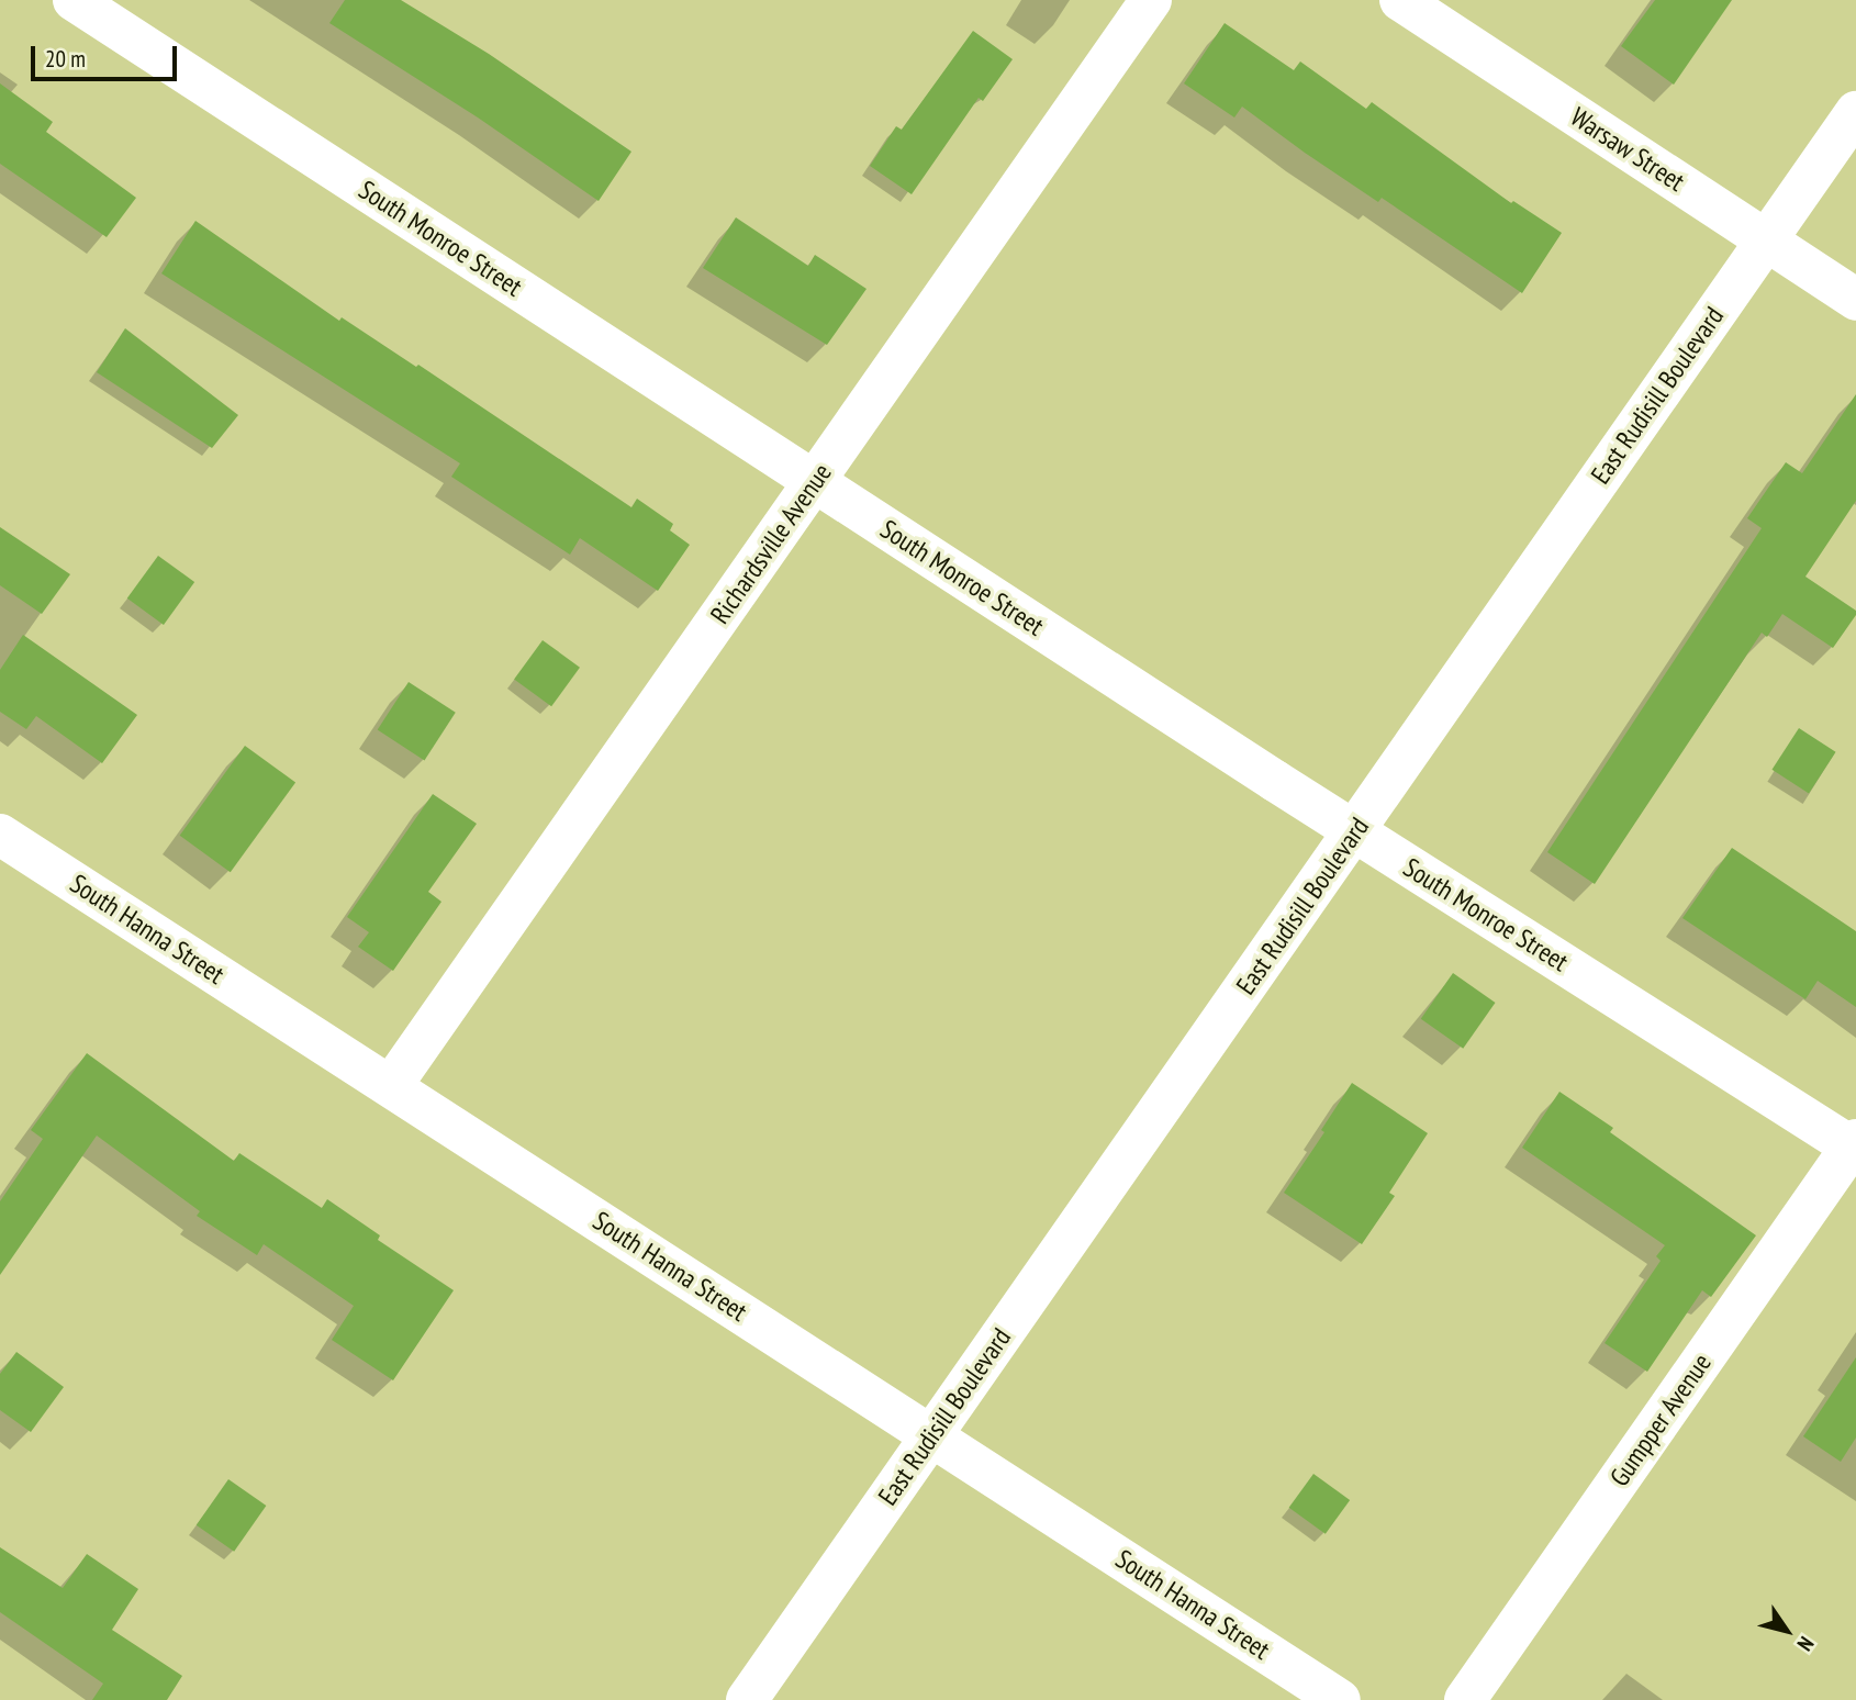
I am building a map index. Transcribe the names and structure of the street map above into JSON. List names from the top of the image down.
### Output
{
  "streets": {
    "street": [
      "Warsaw Street",
      "South Monroe Street",
      "East Rudisill Boulevard",
      "Richardsville Avenue",
      "South Hanna Street",
      "Gumpper Avenue"
    ]
  },
  "crossings": [
    ["Warsaw Street", "East Rudisill Boulevard"],
    ["South Monroe Street", "East Rudisill Boulevard"],
    ["South Monroe Street", "Richardsville Avenue"],
    ["South Monroe Street", "Gumpper Avenue"],
    ["East Rudisill Boulevard", "South Hanna Street"],
    ["Richardsville Avenue", "South Hanna Street"]
  ],
  "scale_bar": "20 m",
  "north": "bottom right"
}
